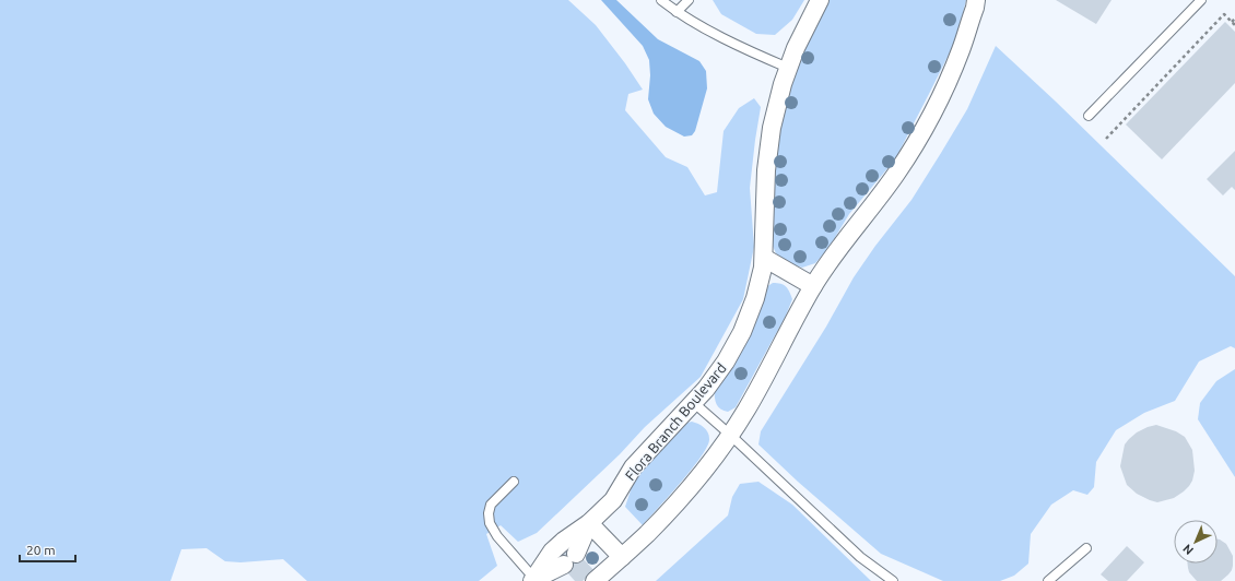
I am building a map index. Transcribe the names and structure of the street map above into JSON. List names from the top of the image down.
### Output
{
  "streets": {
    "street": ["Flora Branch Boulevard"]
  },
  "scale_bar": "20 m",
  "north": "bottom left"
}
